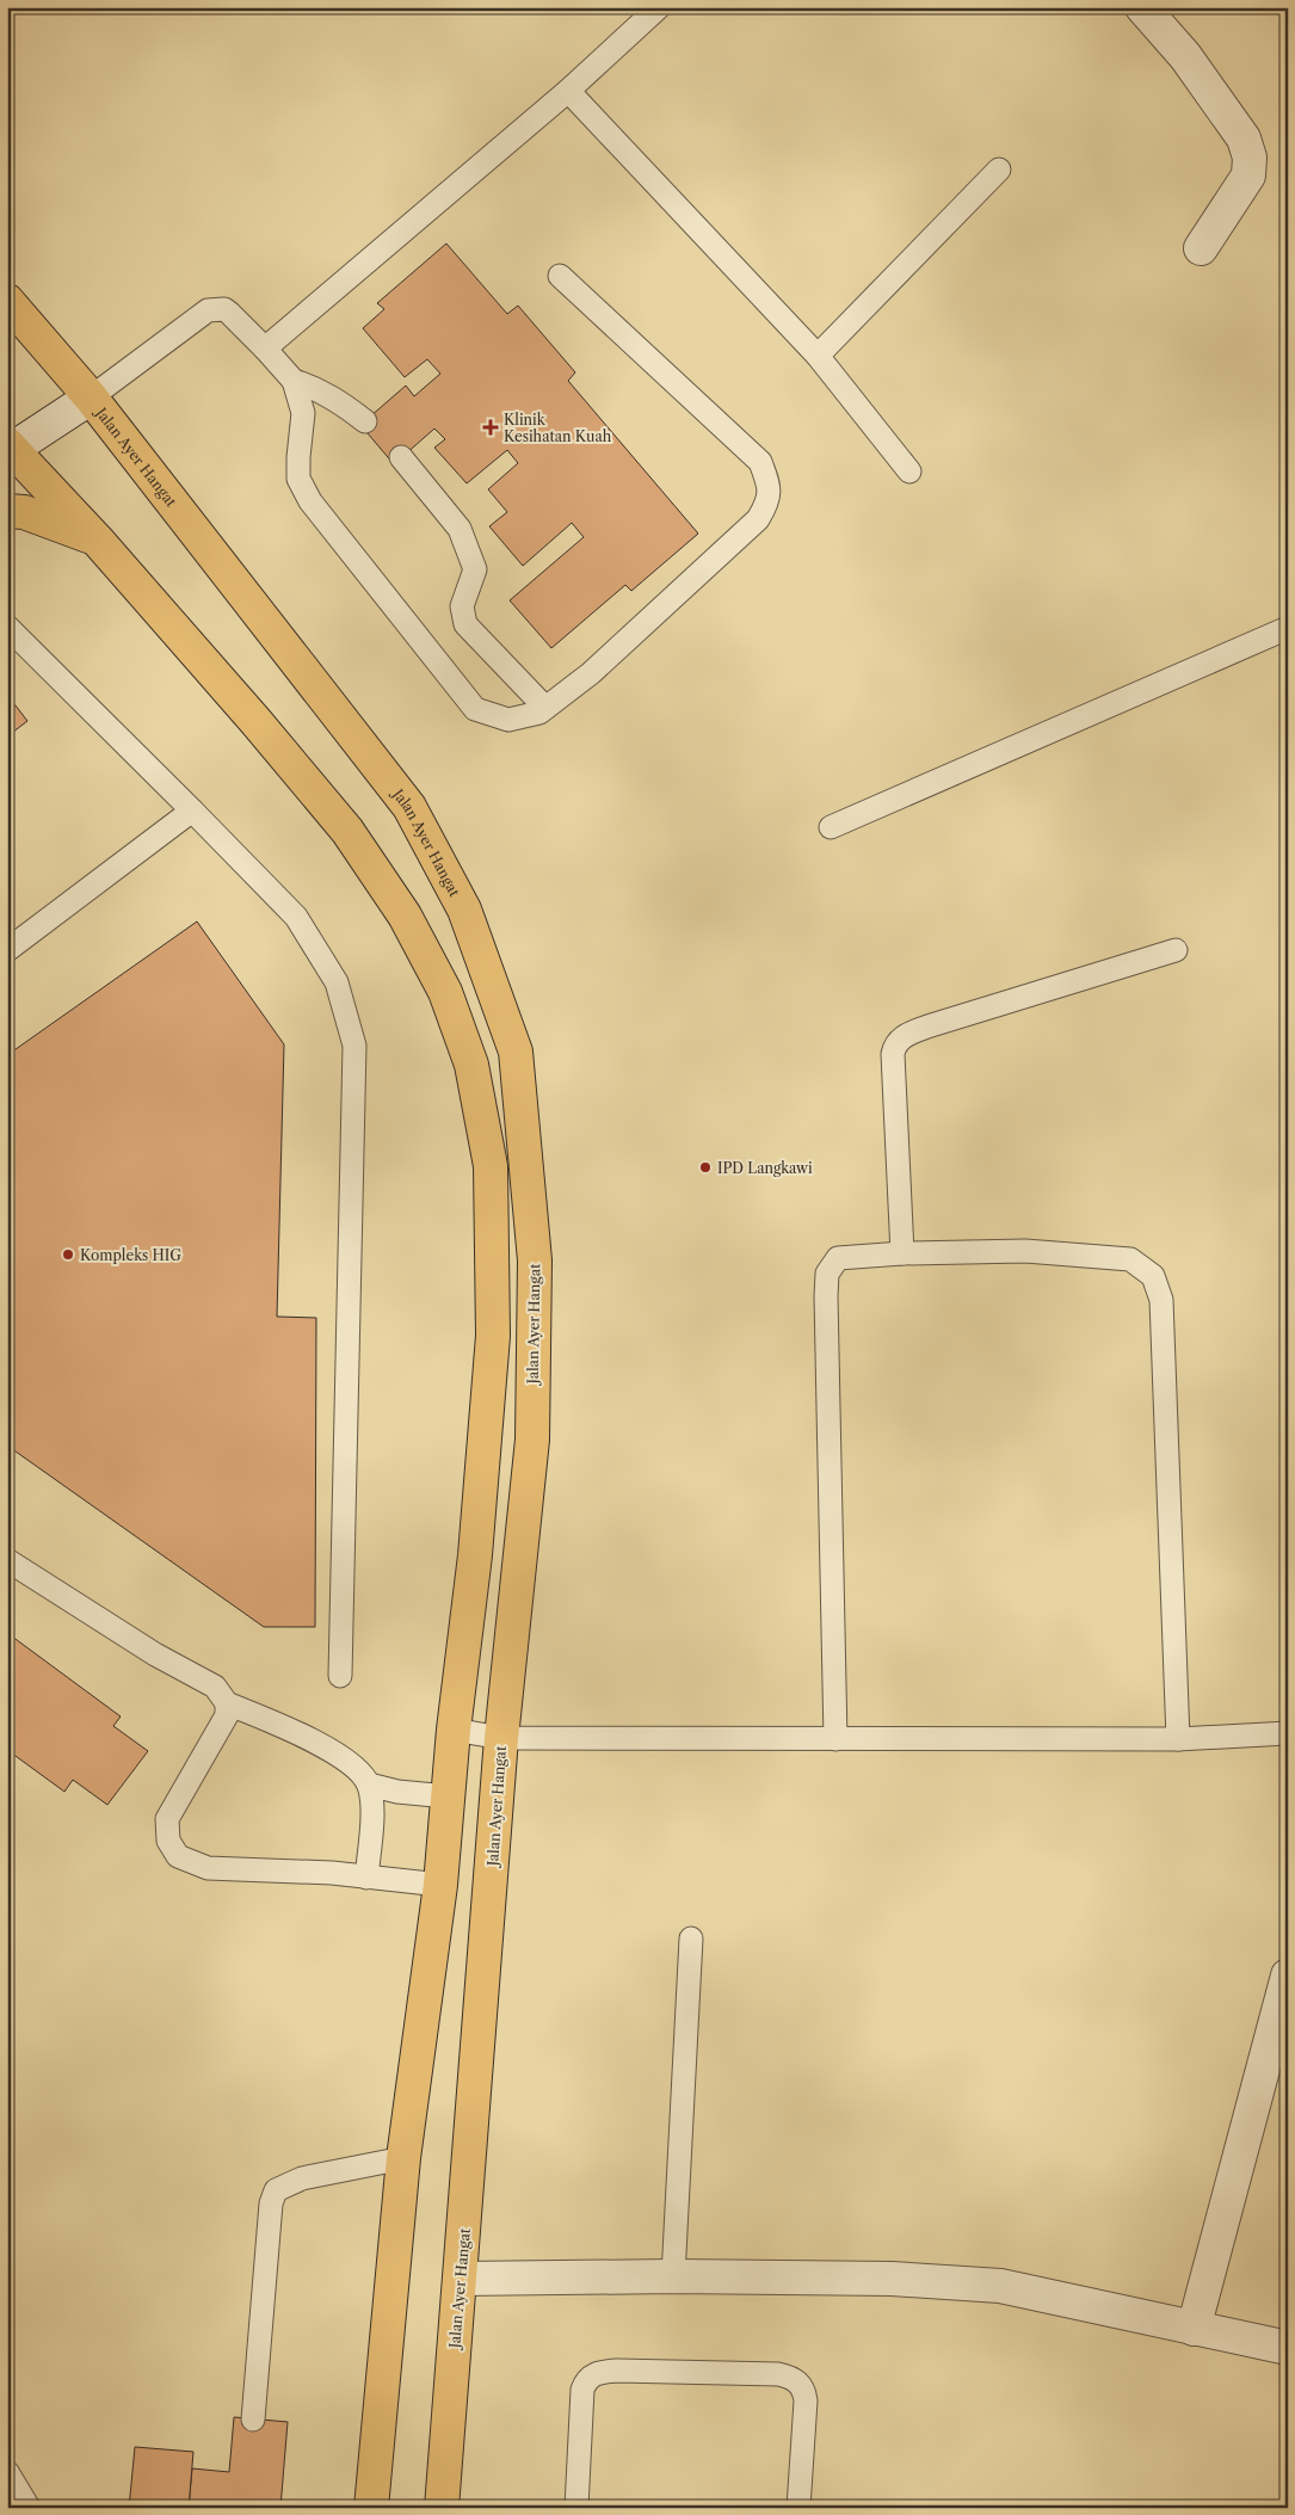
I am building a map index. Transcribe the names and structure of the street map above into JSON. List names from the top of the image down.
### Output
{
  "streets": {
    "main road": ["Jalan Ayer Hangat"]
  },
  "places": {
    "health": ["Klinik Kesihatan Kuah"],
    "other": ["IPD Langkawi", "Kompleks HIG"]
  }
}
